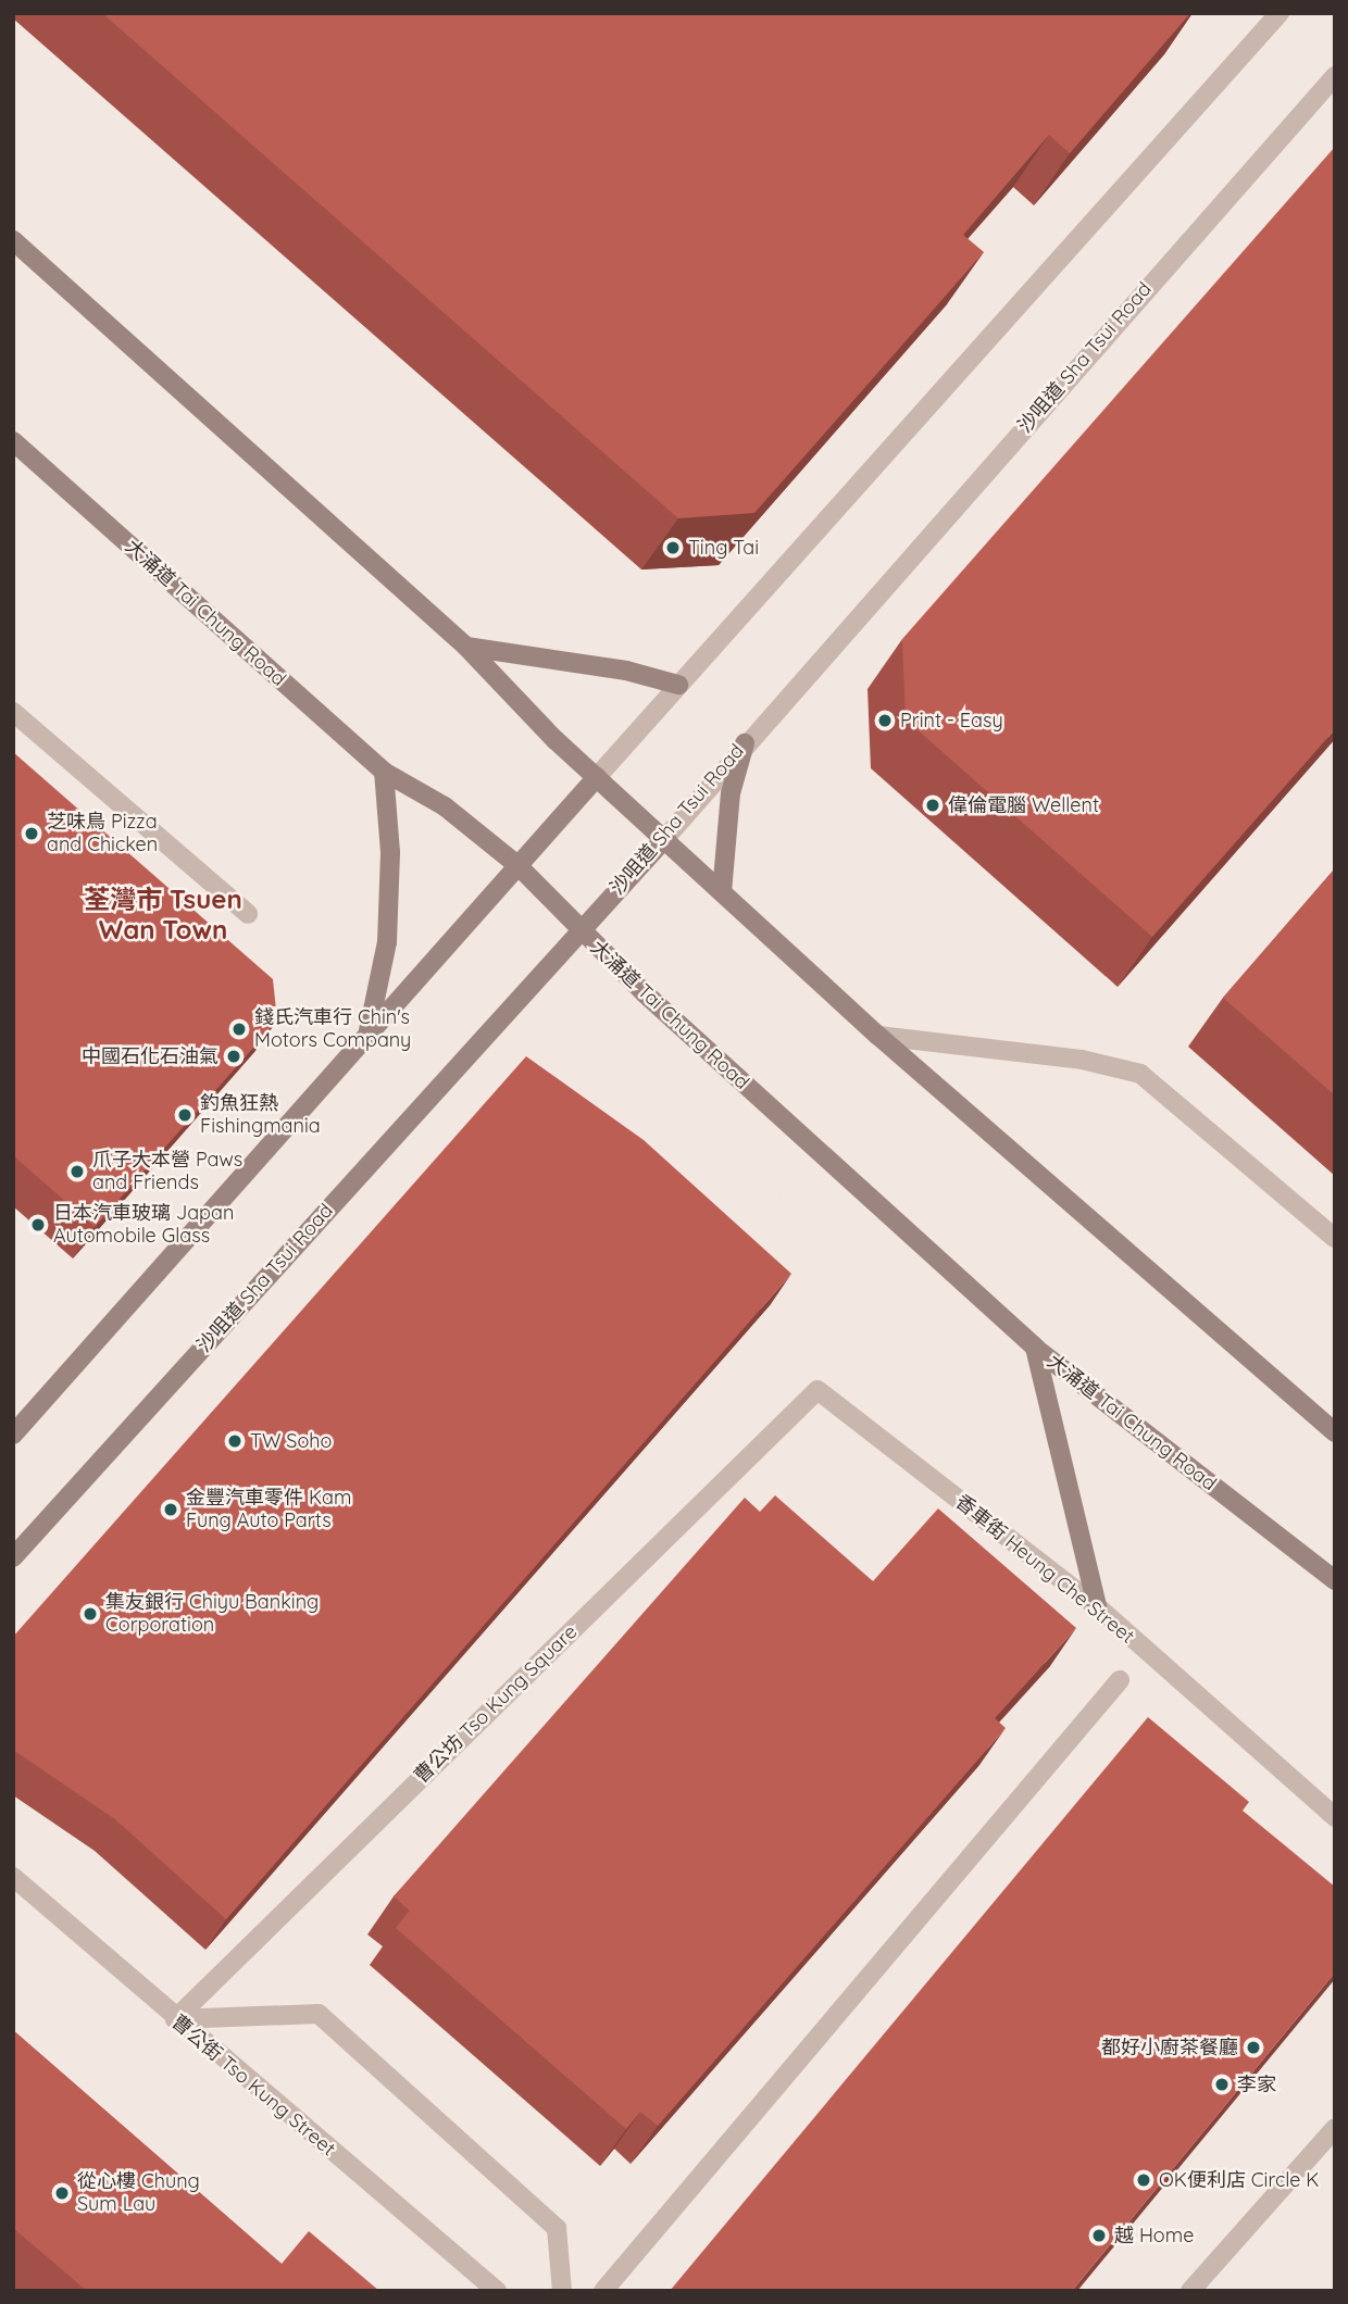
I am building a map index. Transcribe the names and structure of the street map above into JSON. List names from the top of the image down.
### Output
{
  "streets": {
    "main road": ["沙咀道 Sha Tsui Road", "大涌道 Tai Chung Road"],
    "street": ["香車街 Heung Che Street", "曹公坊 Tso Kung Square", "曹公街 Tso Kung Street"]
  },
  "crossings": [
    ["沙咀道 Sha Tsui Road", "大涌道 Tai Chung Road"],
    ["香車街 Heung Che Street", "曹公坊 Tso Kung Square"],
    ["曹公坊 Tso Kung Square", "曹公街 Tso Kung Street"]
  ],
  "districts": ["荃灣市 Tsuen Wan Town"],
  "places": [
    "Ting Tai",
    "Print - Easy",
    "偉倫電腦 Wellent",
    "芝味鳥 Pizza and Chicken",
    "錢氏汽車行 Chin's Motors Company",
    "中國石化石油氣",
    "釣魚狂熱 Fishingmania",
    "爪子大本營 Paws and Friends",
    "日本汽車玻璃 Japan Automobile Glass",
    "TW Soho",
    "金豐汽車零件 Kam Fung Auto Parts",
    "集友銀行 Chiyu Banking Corporation",
    "都好小廚茶餐廳",
    "李家",
    "OK便利店 Circle K",
    "從心樓 Chung Sum Lau",
    "越 Home"
  ]
}
